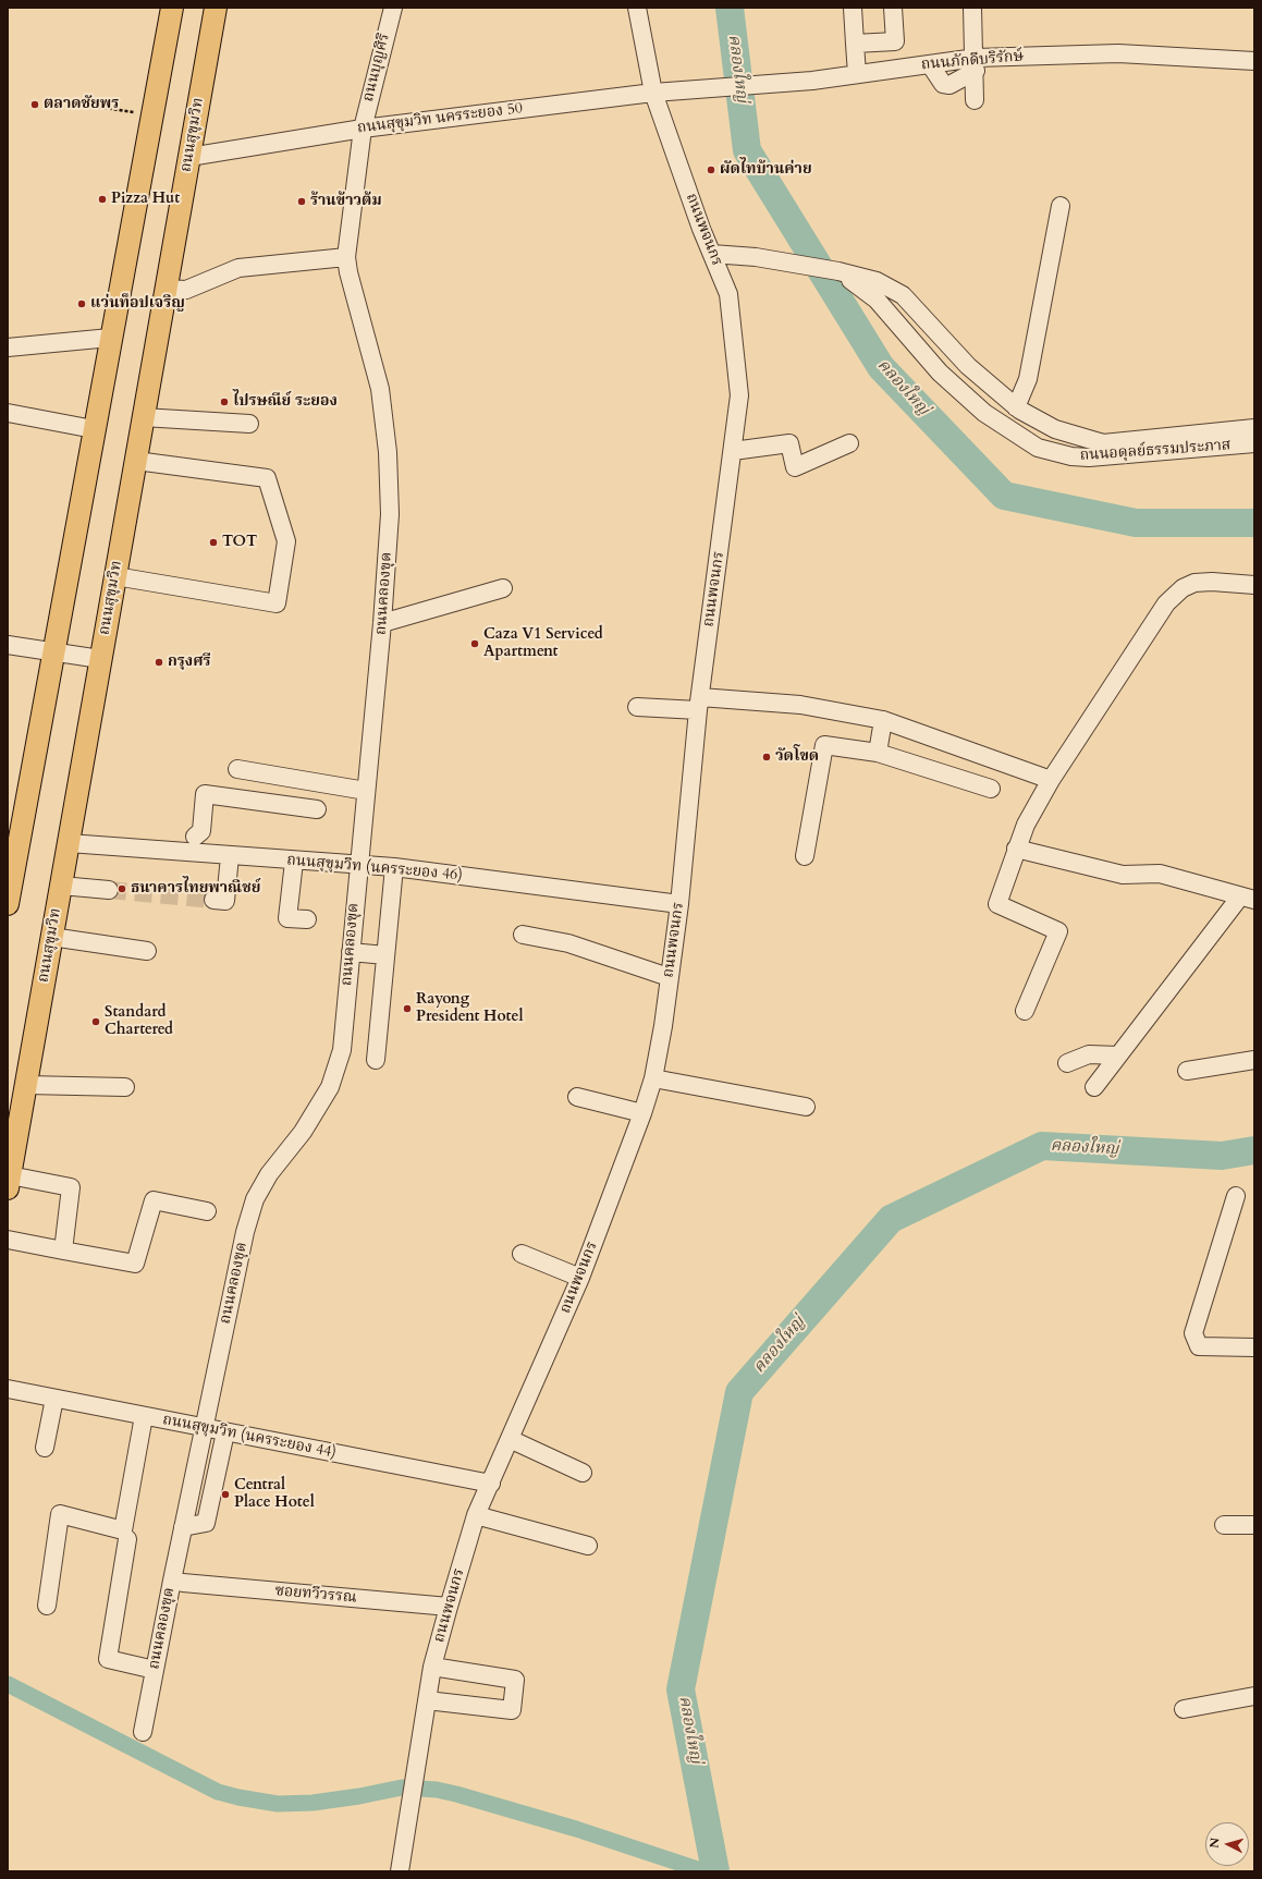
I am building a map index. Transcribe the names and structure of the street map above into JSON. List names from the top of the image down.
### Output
{
  "streets": {
    "main road": ["ถนนสุขุมวิท"],
    "street": [
      "ถนนภักดีบริรักษ์",
      "ถนนบุญศิริ",
      "ถนนสุขุมวิท นครระยอง 50",
      "ถนนพจนกร",
      "ถนนอดุลย์ธรรมประภาส",
      "ถนนคลองขุด",
      "ถนนสุขุมวิท (นครระยอง 46)",
      "ถนนสุขุมวิท (นครระยอง 44)",
      "ซอยทวีวรรณ"
    ]
  },
  "crossings": [
    ["ถนนภักดีบริรักษ์", "ถนนสุขุมวิท นครระยอง 50"],
    ["ถนนบุญศิริ", "ถนนสุขุมวิท นครระยอง 50"],
    ["ถนนบุญศิริ", "ถนนคลองขุด"],
    ["ถนนสุขุมวิท นครระยอง 50", "ถนนสุขุมวิท"],
    ["ถนนสุขุมวิท นครระยอง 50", "ถนนพจนกร"],
    ["ถนนสุขุมวิท นครระยอง 50", "ถนนคลองขุด"],
    ["ถนนสุขุมวิท", "ถนนสุขุมวิท (นครระยอง 46)"],
    ["ถนนพจนกร", "ถนนอดุลย์ธรรมประภาส"],
    ["ถนนพจนกร", "ถนนสุขุมวิท (นครระยอง 46)"],
    ["ถนนพจนกร", "ถนนสุขุมวิท (นครระยอง 44)"],
    ["ถนนพจนกร", "ซอยทวีวรรณ"],
    ["ถนนคลองขุด", "ถนนสุขุมวิท (นครระยอง 46)"],
    ["ถนนคลองขุด", "ถนนสุขุมวิท (นครระยอง 44)"]
  ],
  "water": ["คลองใหญ่"],
  "places": [
    "ตลาดชัยพร",
    "ผัดไทบ้านค่าย",
    "Pizza Hut",
    "ร้านข้าวต้ม",
    "แว่นท็อปเจริญ",
    "ไปรษณีย์ ระยอง",
    "TOT",
    "Caza V1 Serviced Apartment",
    "กรุงศรี",
    "วัดโขด",
    "ธนาคารไทยพาณิชย์",
    "Rayong President Hotel",
    "Standard Chartered",
    "Central Place Hotel"
  ],
  "north": "left"
}
